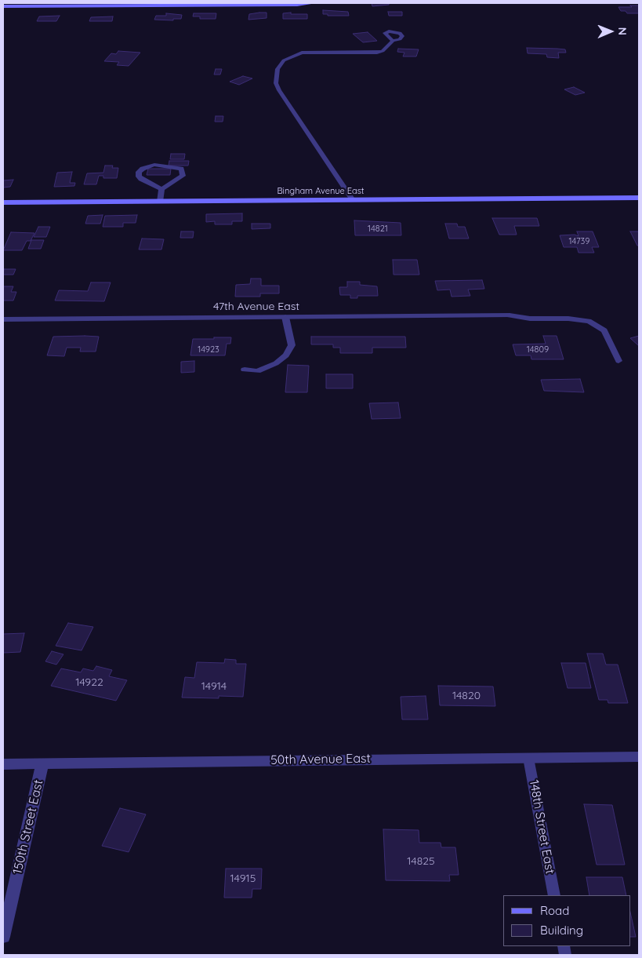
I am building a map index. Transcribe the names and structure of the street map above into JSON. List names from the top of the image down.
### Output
{
  "streets": {
    "street": [
      "Bingham Avenue East",
      "47th Avenue East",
      "50th Avenue East",
      "150th Street East"
    ],
    "lane": ["148th Street East"]
  },
  "crossings": [
    ["50th Avenue East", "150th Street East"],
    ["50th Avenue East", "148th Street East"]
  ],
  "house_numbers": [
    "14821",
    "14739",
    "14923",
    "14809",
    "14922",
    "14914",
    "14820",
    "14825",
    "14915"
  ],
  "legend": ["Road", "Building"],
  "north": "right"
}
